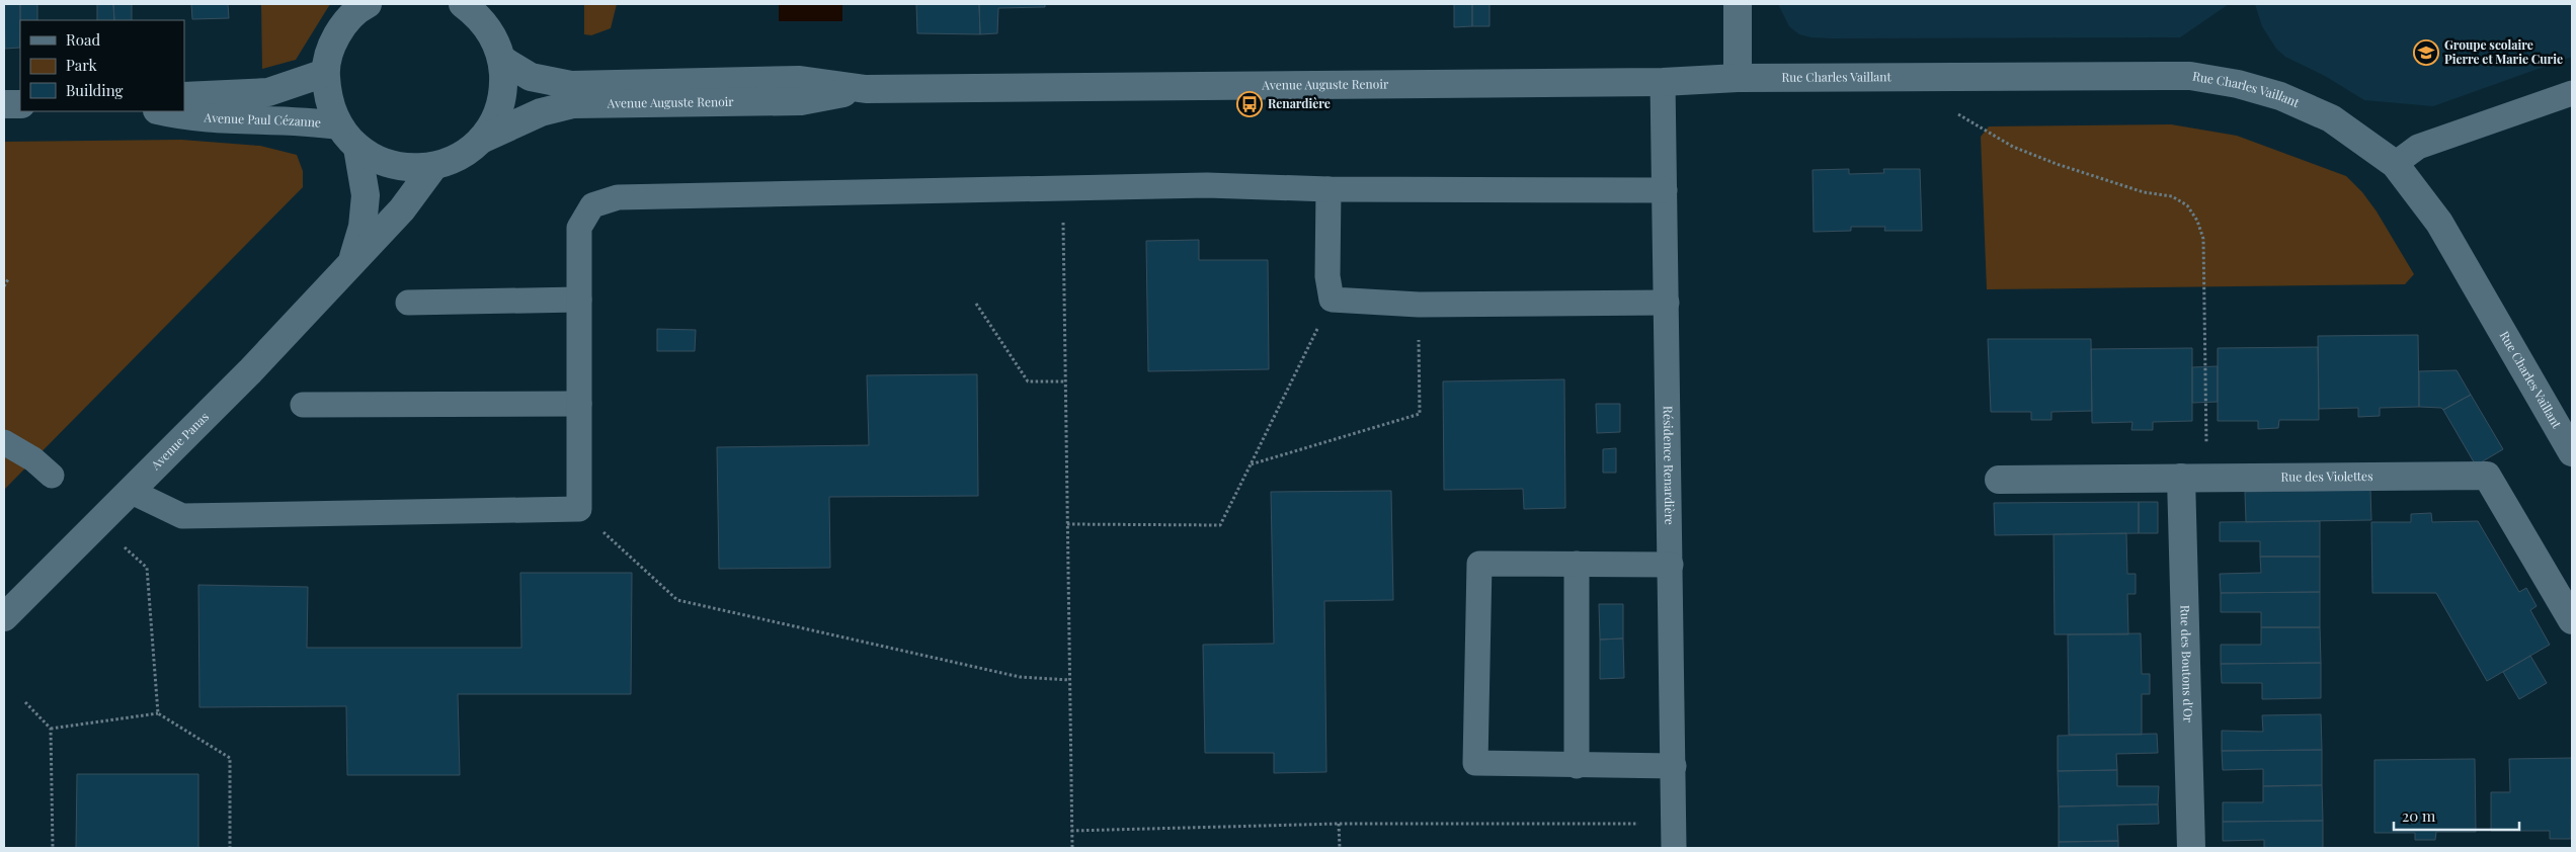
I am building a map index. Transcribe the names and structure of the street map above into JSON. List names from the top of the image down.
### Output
{
  "streets": {
    "main road": [
      "Rue Charles Vaillant",
      "Avenue Auguste Renoir",
      "Avenue Paul Cézanne",
      "Avenue Panas",
      "Rue des Violettes",
      "Rue des Boutons d'Or"
    ],
    "lane": ["Résidence Renardière"]
  },
  "crossings": [
    ["Rue Charles Vaillant", "Avenue Auguste Renoir"],
    ["Rue Charles Vaillant", "Résidence Renardière"],
    ["Avenue Auguste Renoir", "Résidence Renardière"],
    ["Rue des Violettes", "Rue des Boutons d'Or"]
  ],
  "places": {
    "school or university": ["Groupe scolaire Pierre et Marie Curie"],
    "bus stop": ["Renardière"]
  },
  "legend": ["Road", "Park", "Building"],
  "scale_bar": "20 m"
}
